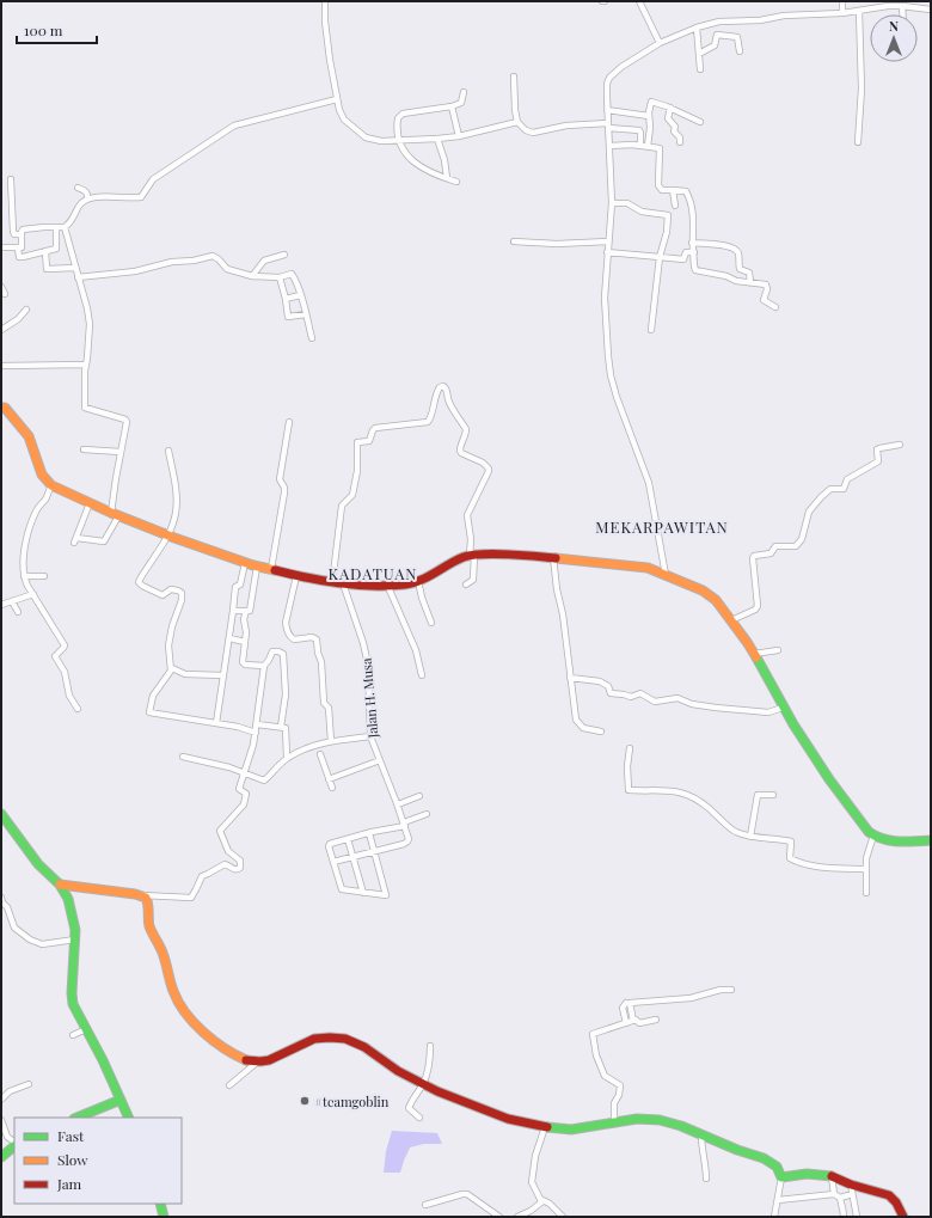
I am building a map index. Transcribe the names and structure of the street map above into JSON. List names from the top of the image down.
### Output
{
  "streets": {
    "street": ["Jalan H. Musa"]
  },
  "districts": ["MEKARPAWITAN", "KADATUAN"],
  "places": ["#teamgoblin"],
  "legend": ["Fast", "Slow", "Jam"],
  "scale_bar": "100 m",
  "north": "top"
}
